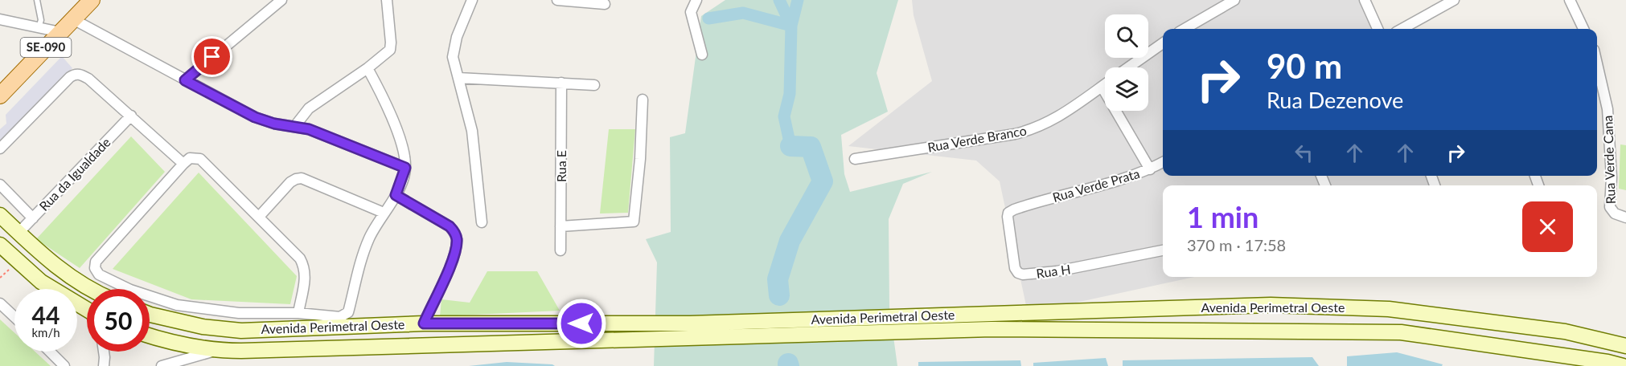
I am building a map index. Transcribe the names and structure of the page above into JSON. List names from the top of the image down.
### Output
{
  "streets": {
    "main road": ["SE-090", "Avenida Perimetral Oeste"],
    "street": [
      "Rua Verde Branco",
      "Rua Verde Cana",
      "Rua E",
      "Rua da Igualdade",
      "Rua Verde Prata",
      "Rua H"
    ]
  },
  "crossings": [
    ["Rua Verde Prata", "Rua H"]
  ],
  "page": {
    "turn": ["90 m", "Rua Dezenove"],
    "heading": ["1 min", "370 m · 17:58"],
    "speed": "44 km/h",
    "limit": "50"
  }
}
